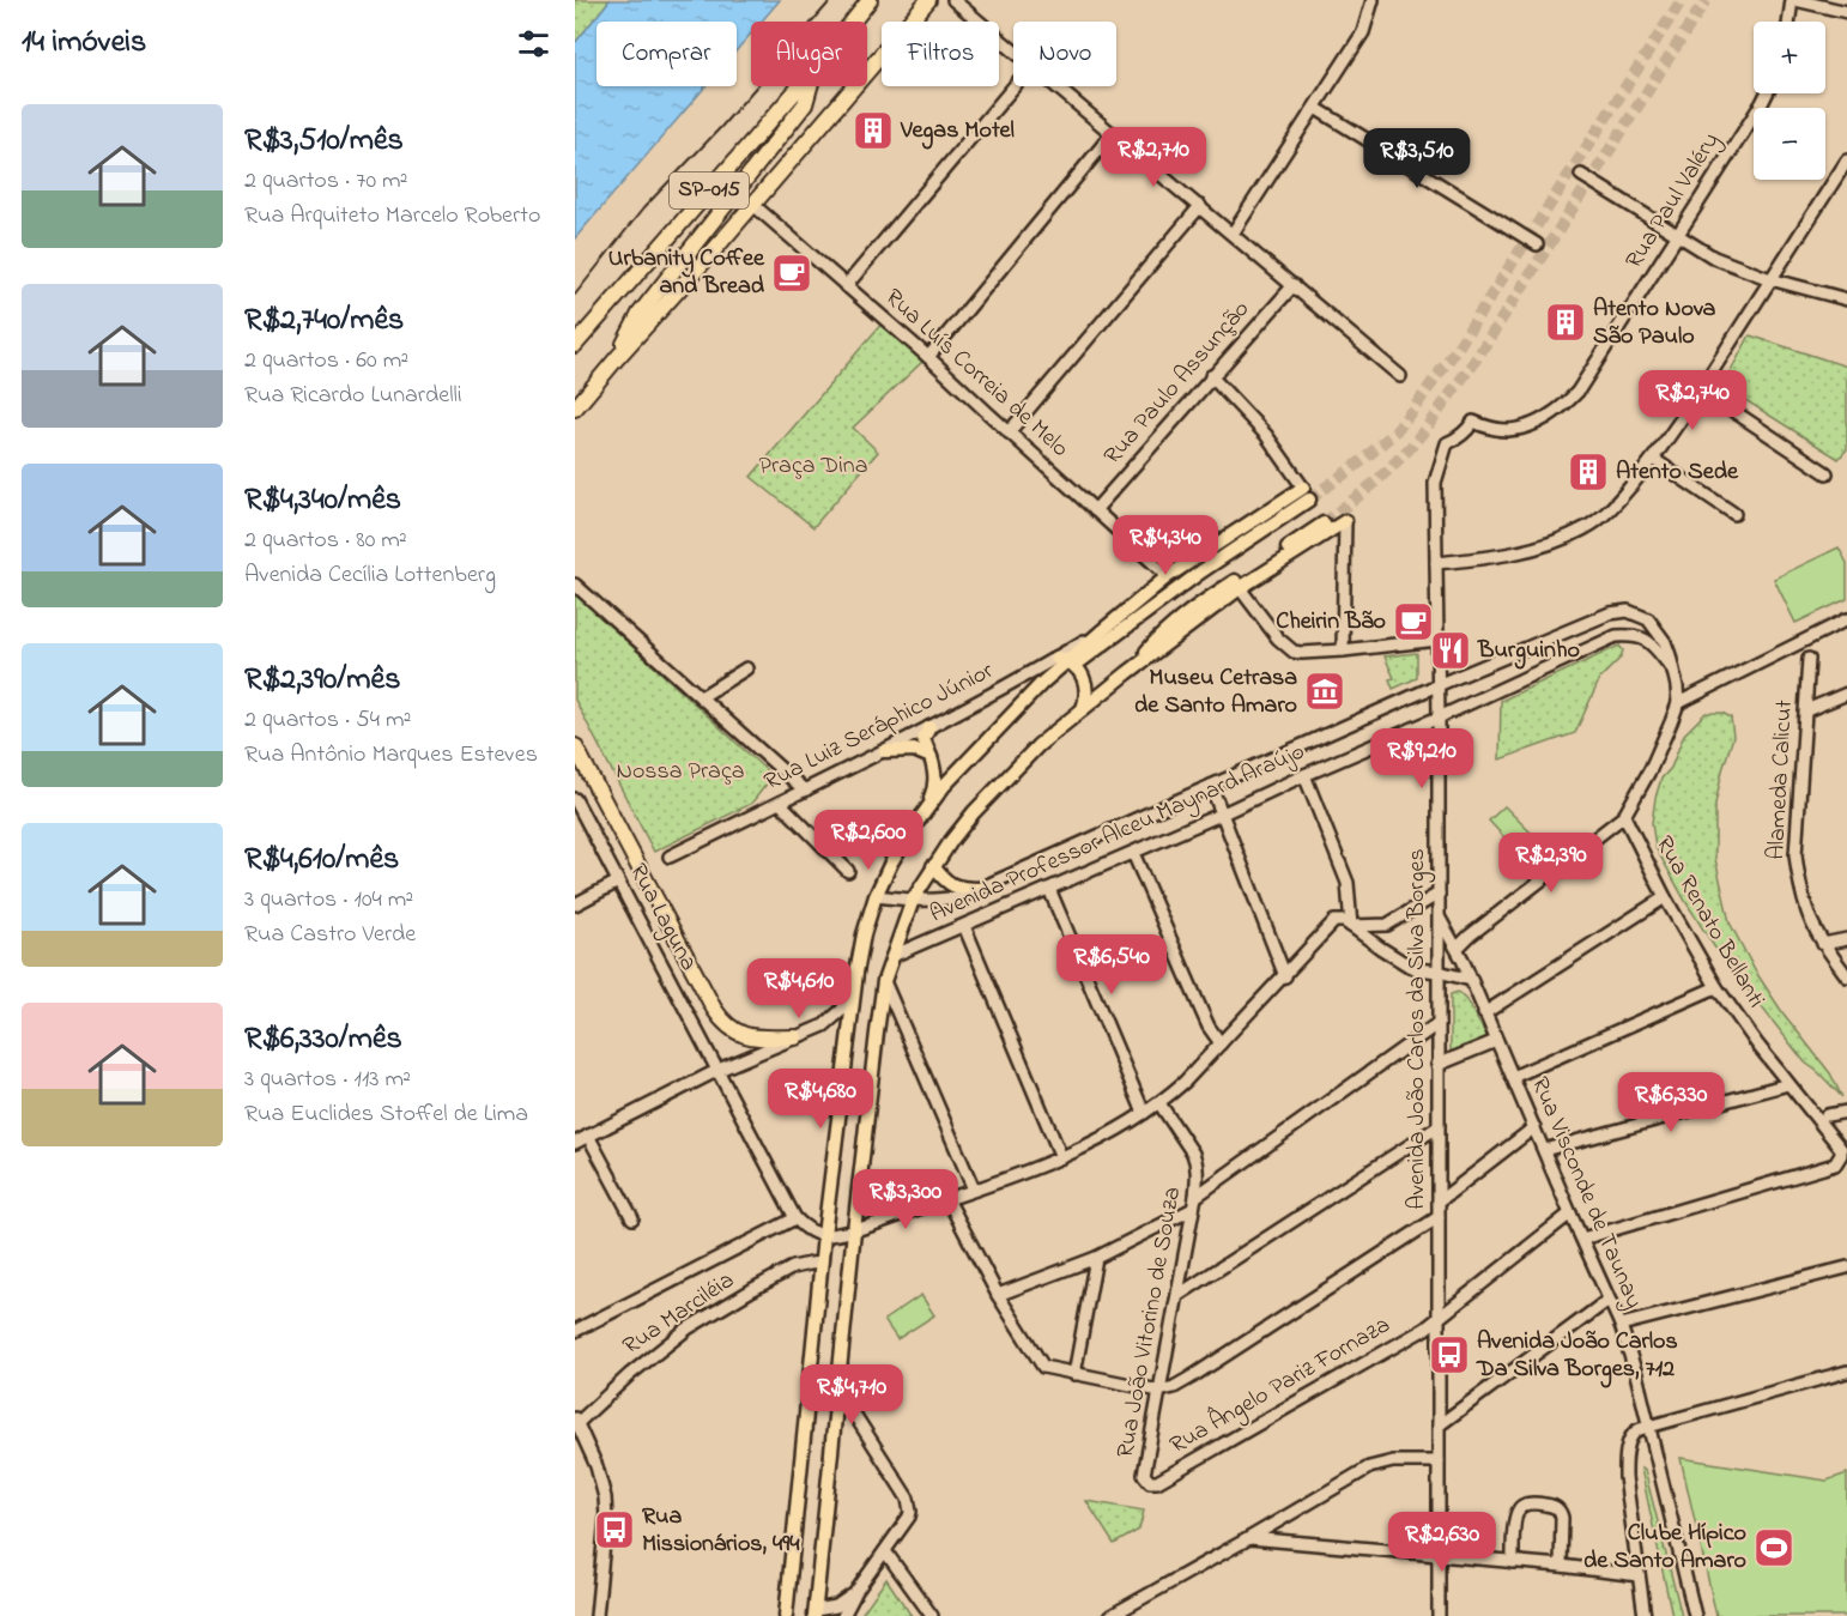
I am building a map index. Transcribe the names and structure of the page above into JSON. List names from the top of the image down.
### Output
{
  "streets": {
    "highway": ["SP-015"],
    "street": [
      "Rua Paul Valéry",
      "Rua Luís Correia de Melo",
      "Rua Paulo Assunção",
      "Rua Luiz Seráphico Júnior",
      "Alameda Calicut",
      "Avenida Professor Alceu Maynard Araújo",
      "Rua Laguna",
      "Rua Renato Bellanti",
      "Avenida João Carlos da Silva Borges",
      "Rua Visconde de Taunay",
      "Rua Marciléia",
      "Rua João Vitorino de Souza",
      "Rua Ângelo Pariz Fornaza"
    ]
  },
  "crossings": [
    ["Rua Paul Valéry", "Avenida João Carlos da Silva Borges"],
    ["Rua Luís Correia de Melo", "Rua Paulo Assunção"],
    ["Avenida Professor Alceu Maynard Araújo", "Avenida João Carlos da Silva Borges"],
    ["Rua Renato Bellanti", "Rua Visconde de Taunay"],
    ["Avenida João Carlos da Silva Borges", "Rua Visconde de Taunay"],
    ["Avenida João Carlos da Silva Borges", "Rua Ângelo Pariz Fornaza"],
    ["Rua João Vitorino de Souza", "Rua Ângelo Pariz Fornaza"]
  ],
  "parks": ["Praça Dina", "Nossa Praça"],
  "places": {
    "building": ["Vegas Motel", "Atento Nova São Paulo", "Atento Sede"],
    "cafe": ["Urbanity Coffee and Bread", "Cheirin Bão"],
    "restaurant": ["Burguinho"],
    "museum": ["Museu Cetrasa de Santo Amaro"],
    "bus stop": ["Avenida João Carlos Da Silva Borges, 712", "Rua Missionários, 494"],
    "sports": ["Clube Hípico de Santo Amaro"]
  },
  "page": {
    "heading": "14 imóveis",
    "map_buttons": ["+", "−"],
    "chip": [
      "Comprar",
      "Alugar",
      "Filtros",
      "Novo"
    ],
    "list": [
      {
        "name": "R$3,510/mês",
        "note": "2 quartos · 70 m² · Rua Arquiteto Marcelo Roberto"
      },
      {
        "name": "R$2,740/mês",
        "note": "2 quartos · 60 m² · Rua Ricardo Lunardelli"
      },
      {
        "name": "R$4,340/mês",
        "note": "2 quartos · 80 m² · Avenida Cecília Lottenberg"
      },
      {
        "name": "R$2,390/mês",
        "note": "2 quartos · 54 m² · Rua Antônio Marques Esteves"
      },
      {
        "name": "R$4,610/mês",
        "note": "3 quartos · 104 m² · Rua Castro Verde"
      },
      {
        "name": "R$6,330/mês",
        "note": "3 quartos · 113 m² · Rua Euclides Stoffel de Lima"
      }
    ],
    "price": [
      "R$2,710",
      "R$3,510",
      "R$2,740",
      "R$4,340",
      "R$9,210",
      "R$2,600",
      "R$2,390",
      "R$6,540",
      "R$4,610",
      "R$4,680",
      "R$6,330",
      "R$3,300",
      "R$4,710",
      "R$2,630"
    ]
  }
}
